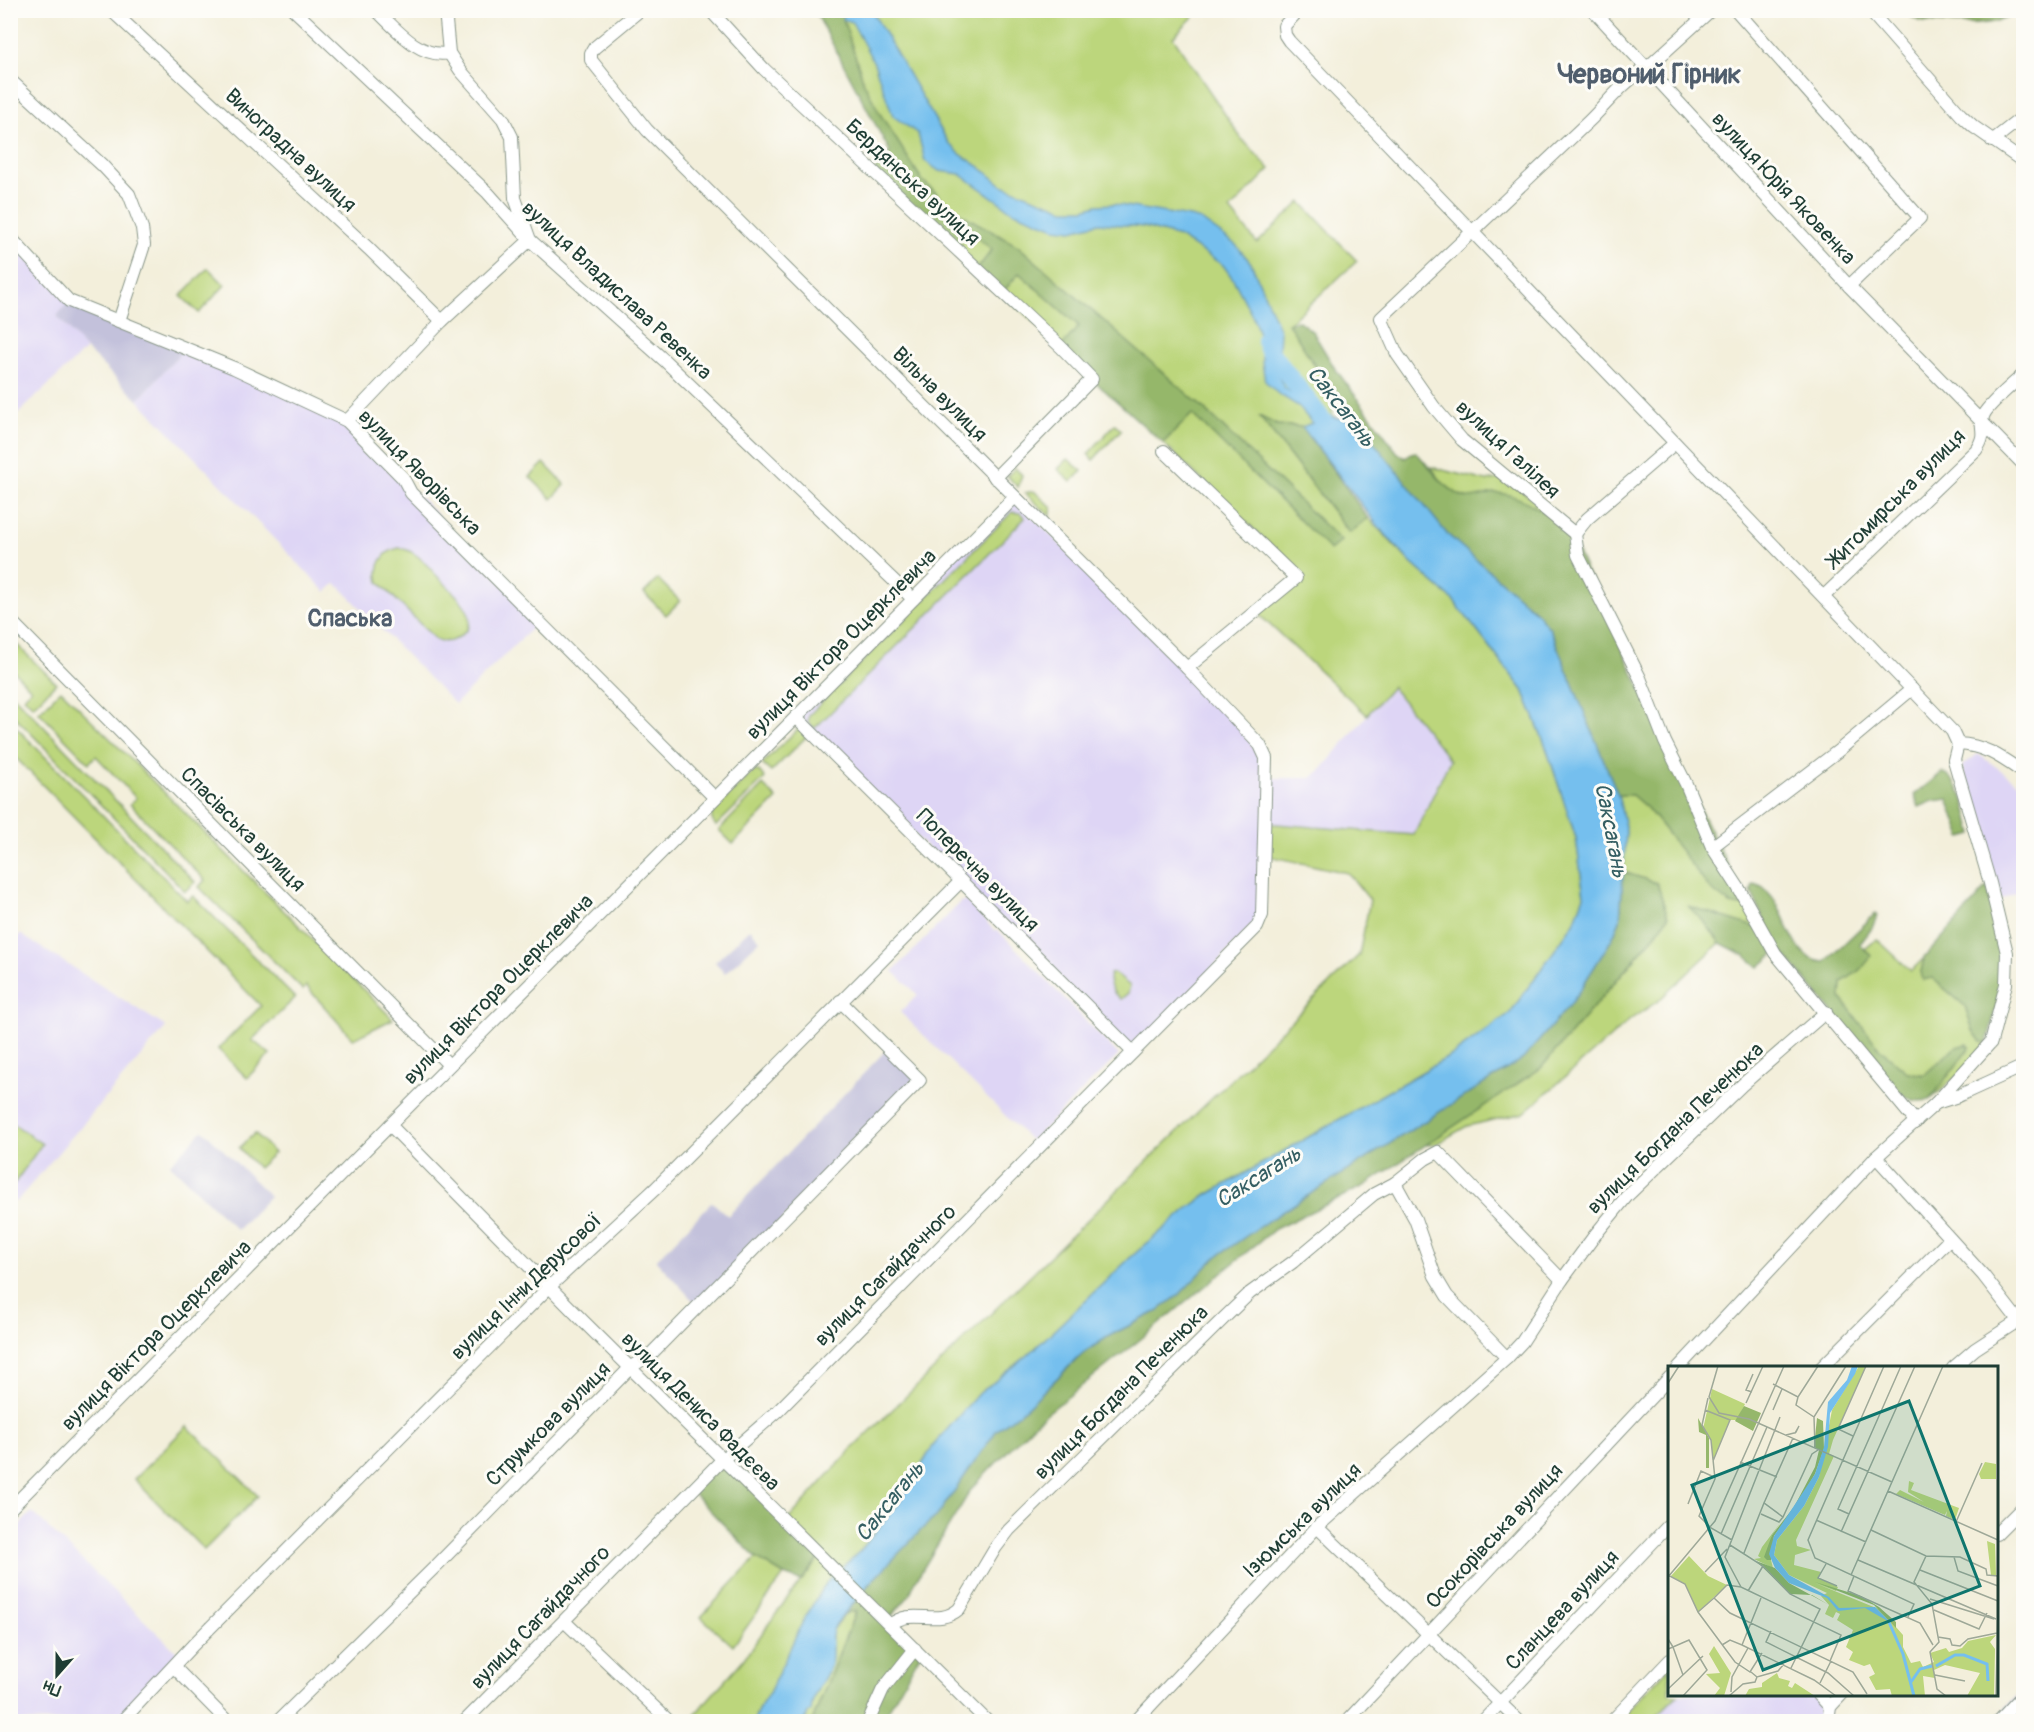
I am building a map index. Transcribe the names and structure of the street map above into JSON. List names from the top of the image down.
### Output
{
  "streets": {
    "street": [
      "Виноградна вулиця",
      "Бердянська вулиця",
      "вулиця Юрія Яковенка",
      "вулиця Владислава Ревенка",
      "Вільна вулиця",
      "вулиця Галілея",
      "вулиця Яворівська",
      "Житомирська вулиця",
      "вулиця Віктора Оцерклевича",
      "Спасівська вулиця",
      "Поперечна вулиця",
      "вулиця Богдана Печенюка",
      "вулиця Сагайдачного",
      "вулиця Інни Дерусової",
      "вулиця Дениса Фадєєва",
      "Струмкова вулиця",
      "Ізюмська вулиця",
      "Осокорівська вулиця",
      "Сланцева вулиця"
    ]
  },
  "crossings": [
    ["Бердянська вулиця", "Вільна вулиця"],
    ["вулиця Юрія Яковенка", "вулиця Галілея"],
    ["вулиця Юрія Яковенка", "Житомирська вулиця"],
    ["вулиця Владислава Ревенка", "вулиця Віктора Оцерклевича"],
    ["Вільна вулиця", "вулиця Віктора Оцерклевича"],
    ["Вільна вулиця", "вулиця Сагайдачного"],
    ["вулиця Яворівська", "вулиця Віктора Оцерклевича"],
    ["вулиця Віктора Оцерклевича", "Спасівська вулиця"],
    ["вулиця Віктора Оцерклевича", "Поперечна вулиця"],
    ["вулиця Віктора Оцерклевича", "вулиця Дениса Фадєєва"],
    ["Поперечна вулиця", "вулиця Сагайдачного"],
    ["Поперечна вулиця", "вулиця Інни Дерусової"],
    ["вулиця Богдана Печенюка", "вулиця Дениса Фадєєва"],
    ["вулиця Богдана Печенюка", "Ізюмська вулиця"],
    ["вулиця Сагайдачного", "вулиця Дениса Фадєєва"],
    ["вулиця Інни Дерусової", "вулиця Дениса Фадєєва"],
    ["вулиця Інни Дерусової", "Струмкова вулиця"],
    ["вулиця Дениса Фадєєва", "Струмкова вулиця"]
  ],
  "districts": ["Червоний Гірник", "Спаська"],
  "water": ["Саксагань"],
  "north": "bottom"
}
